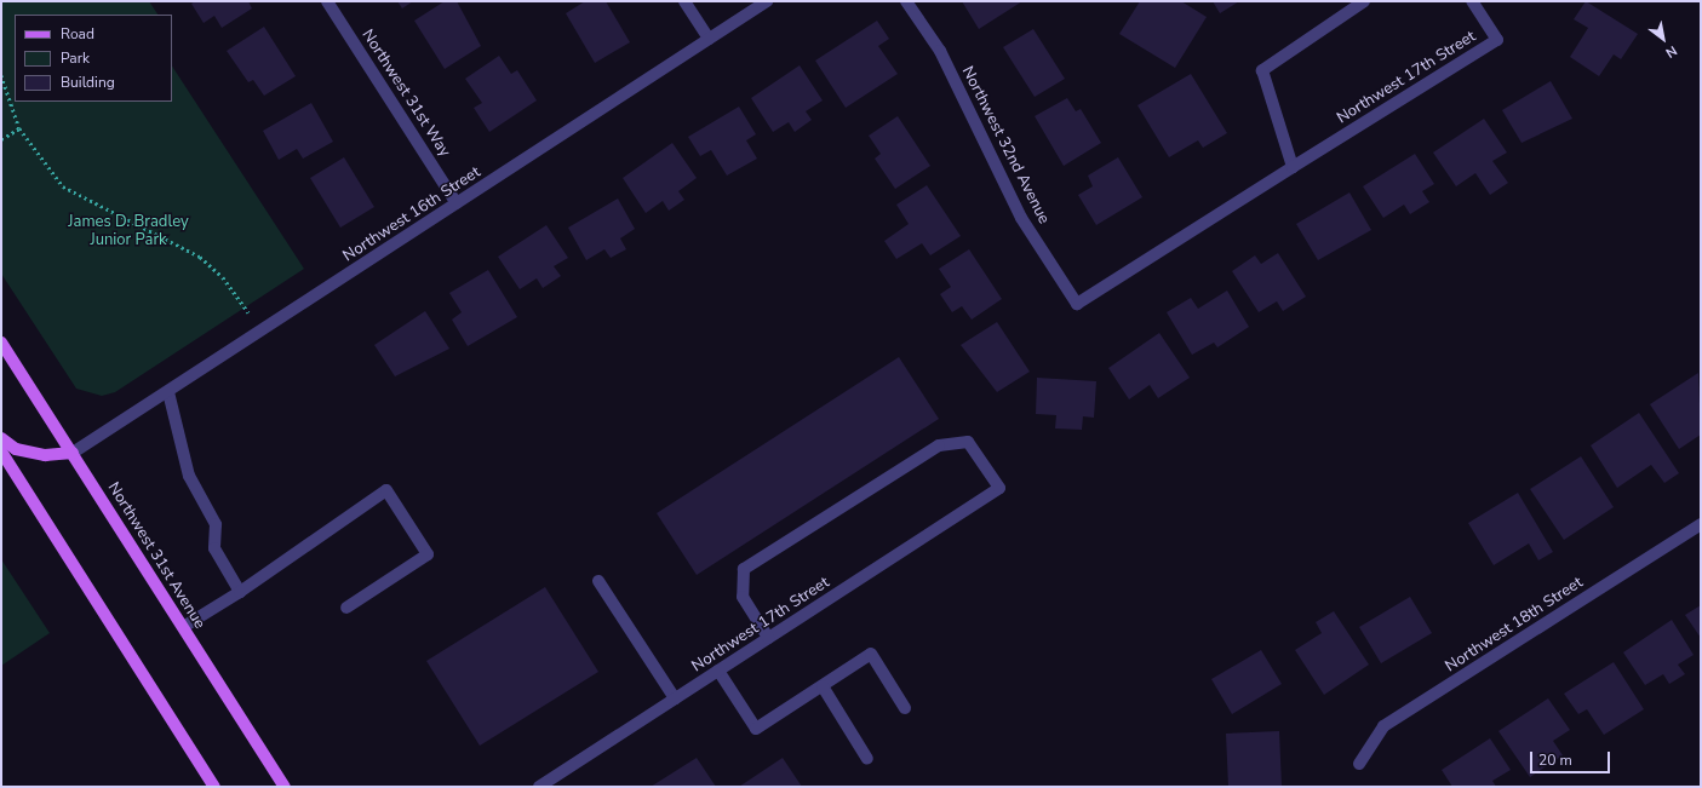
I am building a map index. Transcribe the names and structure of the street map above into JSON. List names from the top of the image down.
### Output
{
  "streets": {
    "main road": ["Northwest 31st Avenue"],
    "street": [
      "Northwest 17th Street",
      "Northwest 31st Way",
      "Northwest 32nd Avenue",
      "Northwest 16th Street",
      "Northwest 18th Street"
    ]
  },
  "crossings": [
    ["Northwest 17th Street", "Northwest 32nd Avenue"],
    ["Northwest 31st Way", "Northwest 16th Street"],
    ["Northwest 16th Street", "Northwest 31st Avenue"]
  ],
  "parks": ["James D. Bradley Junior Park"],
  "legend": ["Road", "Park", "Building"],
  "scale_bar": "20 m",
  "north": "bottom right"
}
